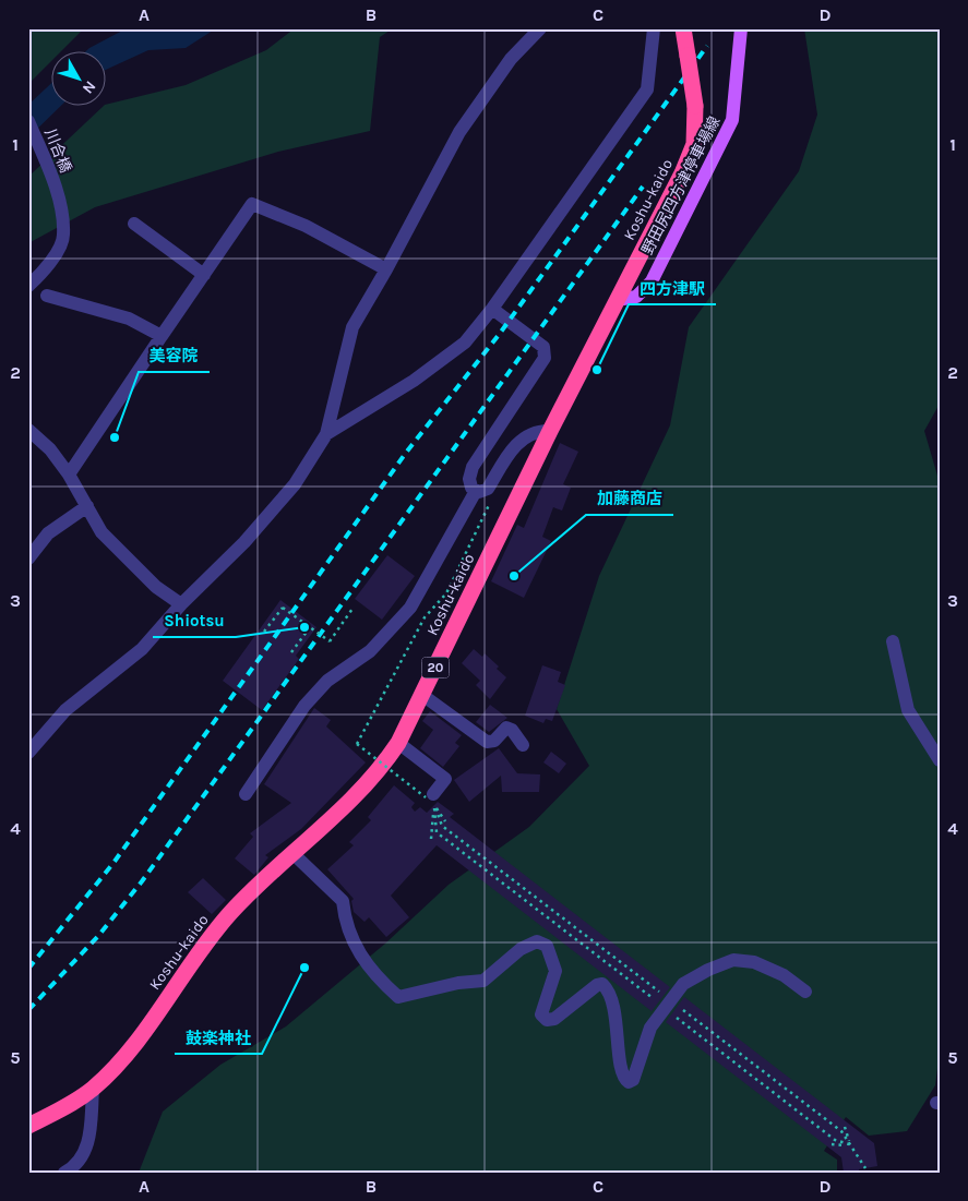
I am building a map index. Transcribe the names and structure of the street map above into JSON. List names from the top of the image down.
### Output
{
  "streets": {
    "highway": ["Koshu-kaido", "20"],
    "main road": ["野田尻四方津停車場線"],
    "street": ["川合橋"]
  },
  "crossings": [
    ["野田尻四方津停車場線", "Koshu-kaido"]
  ],
  "places": [
    "四方津駅",
    "美容院",
    "加藤商店",
    "Shiotsu",
    "鼓楽神社"
  ],
  "north": "bottom right",
  "grid": {
    "columns": [
      "A",
      "B",
      "C",
      "D"
    ],
    "rows": [
      "1",
      "2",
      "3",
      "4",
      "5"
    ]
  }
}
